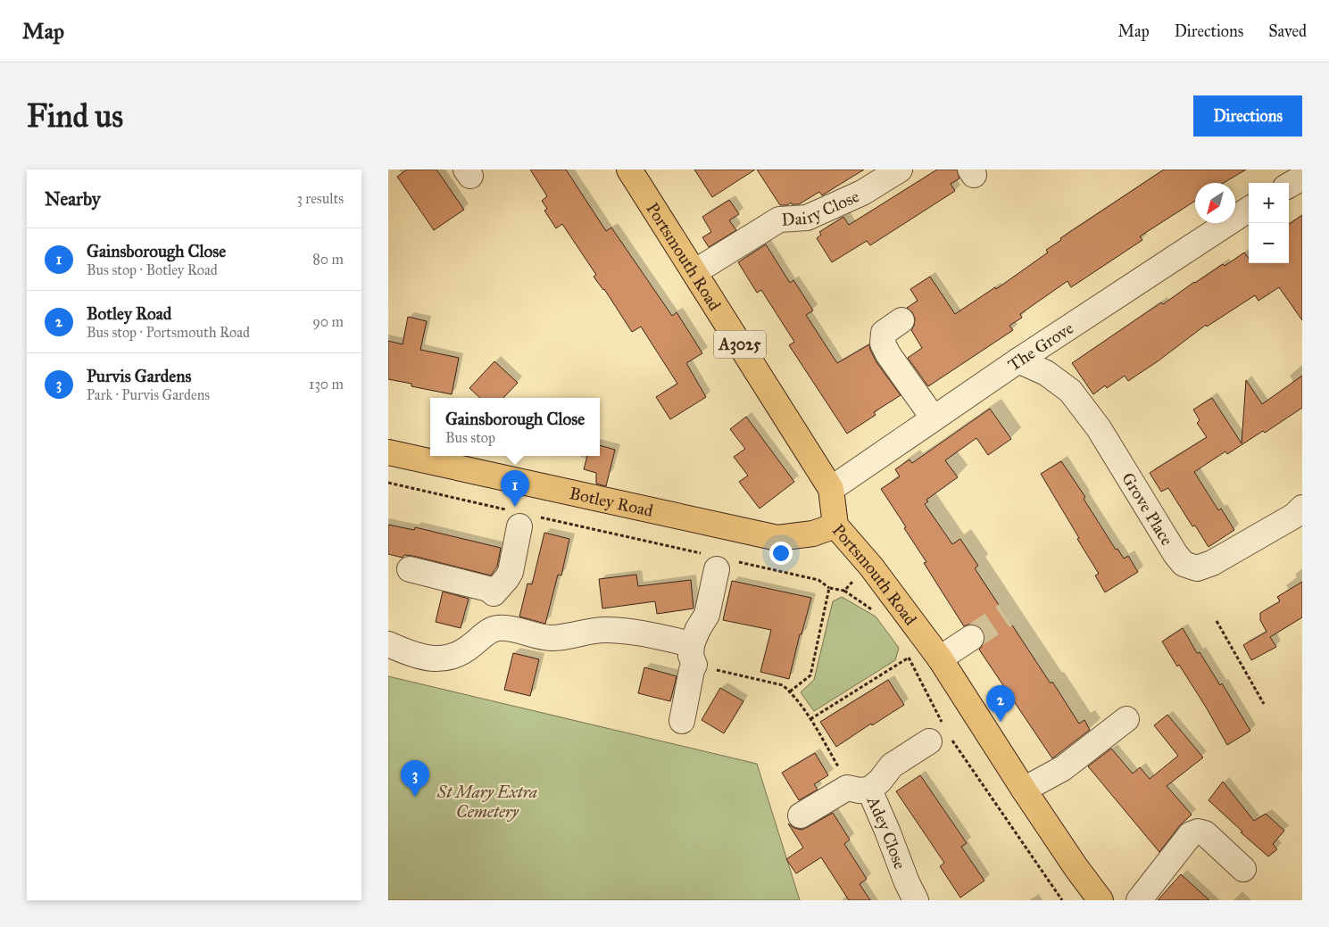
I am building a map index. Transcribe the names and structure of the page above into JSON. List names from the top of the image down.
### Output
{
  "streets": {
    "main road": ["Portsmouth Road", "A3025", "Botley Road"],
    "street": [
      "Dairy Close",
      "The Grove",
      "Grove Place",
      "Adey Close"
    ]
  },
  "crossings": [
    ["Dairy Close", "Portsmouth Road"],
    ["Portsmouth Road", "The Grove"],
    ["Portsmouth Road", "Botley Road"],
    ["The Grove", "Grove Place"]
  ],
  "parks": ["St Mary Extra Cemetery"],
  "north": "bottom left",
  "page": {
    "header": "Map",
    "nav": ["Map", "Directions", "Saved"],
    "buttons": "Directions",
    "title": "Find us",
    "heading": ["Nearby", "3 results"],
    "map_buttons": ["+", "−"],
    "list": [
      {
        "mark": "1",
        "name": "Gainsborough Close",
        "note": "Bus stop · Botley Road",
        "value": "80 m"
      },
      {
        "mark": "2",
        "name": "Botley Road",
        "note": "Bus stop · Portsmouth Road",
        "value": "90 m"
      },
      {
        "mark": "3",
        "name": "Purvis Gardens",
        "note": "Park · Purvis Gardens",
        "value": "130 m"
      }
    ],
    "popup": ["Gainsborough Close", "Bus stop"],
    "pins": ["1", "2", "3"]
  }
}
